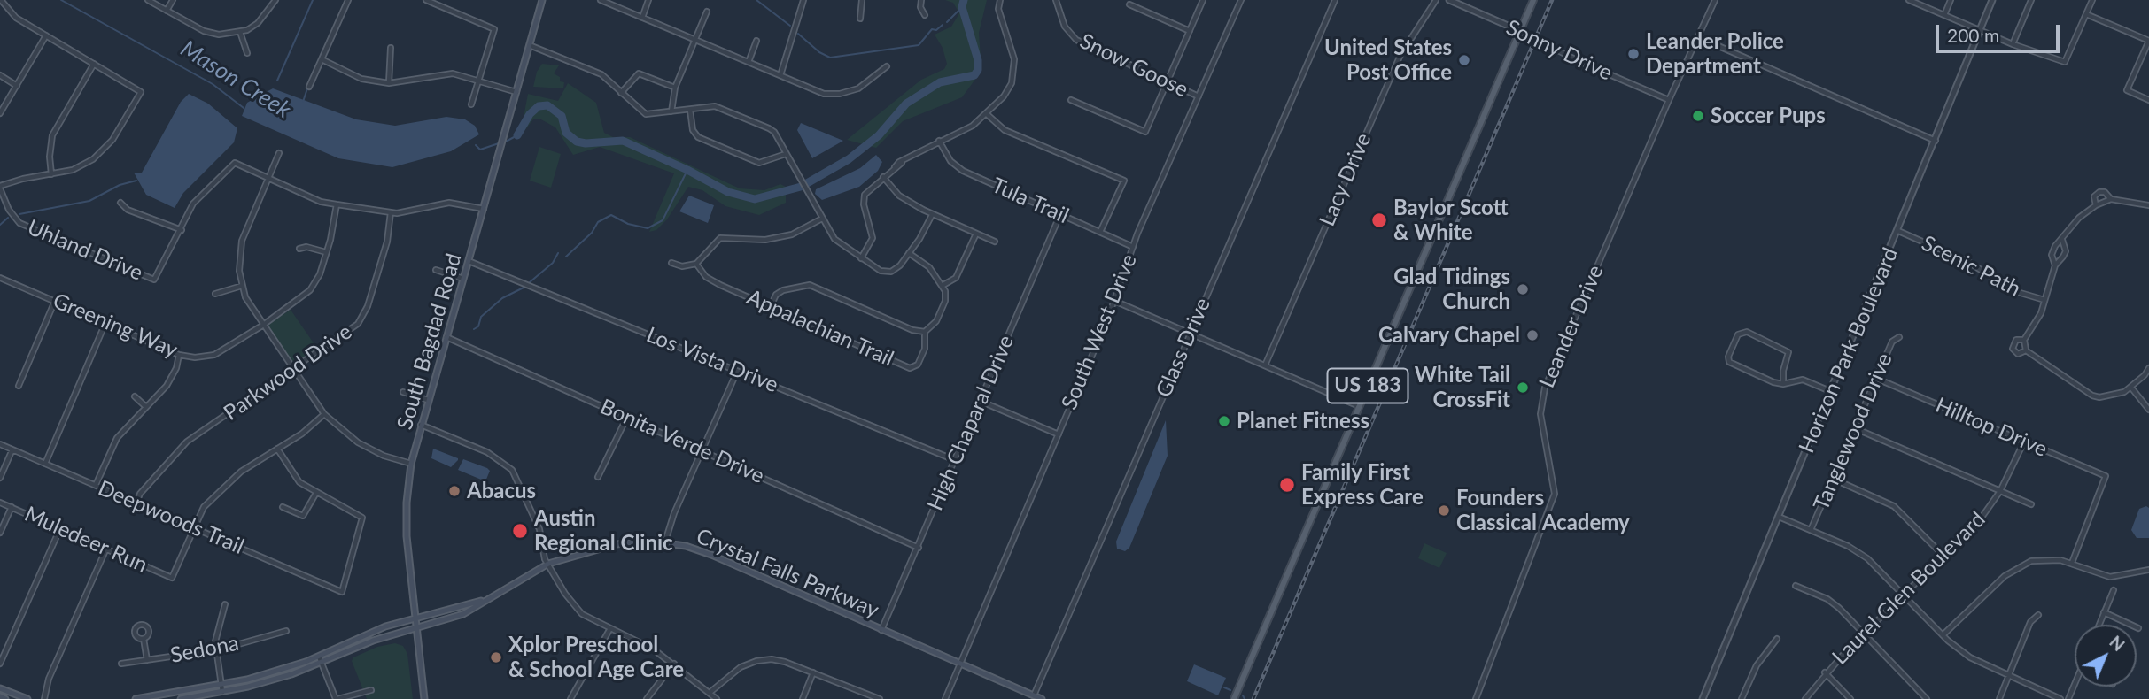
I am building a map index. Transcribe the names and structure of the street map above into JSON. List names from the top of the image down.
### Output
{
  "streets": {
    "main road": ["South Bagdad Road", "US 183", "Crystal Falls Parkway"],
    "street": [
      "Sonny Drive",
      "Snow Goose",
      "Lacy Drive",
      "Tula Trail",
      "Uhland Drive",
      "Scenic Path",
      "Greening Way",
      "Leander Drive",
      "Appalachian Trail",
      "South West Drive",
      "Glass Drive",
      "Horizon Park Boulevard",
      "Los Vista Drive",
      "Parkwood Drive",
      "High Chaparal Drive",
      "Hilltop Drive",
      "Tanglewood Drive",
      "Bonita Verde Drive",
      "Deepwoods Trail",
      "Muledeer Run",
      "Laurel Glen Boulevard",
      "Sedona"
    ]
  },
  "crossings": [
    ["Sonny Drive", "Leander Drive"],
    ["Sonny Drive", "US 183"],
    ["Snow Goose", "South West Drive"],
    ["Tula Trail", "South West Drive"],
    ["Tula Trail", "High Chaparal Drive"],
    ["Scenic Path", "Horizon Park Boulevard"],
    ["South West Drive", "Crystal Falls Parkway"],
    ["South Bagdad Road", "Los Vista Drive"],
    ["South Bagdad Road", "Bonita Verde Drive"],
    ["South Bagdad Road", "Crystal Falls Parkway"],
    ["Glass Drive", "Crystal Falls Parkway"],
    ["Los Vista Drive", "High Chaparal Drive"],
    ["Parkwood Drive", "Deepwoods Trail"],
    ["High Chaparal Drive", "Bonita Verde Drive"],
    ["High Chaparal Drive", "Crystal Falls Parkway"],
    ["Hilltop Drive", "Tanglewood Drive"],
    ["Hilltop Drive", "Laurel Glen Boulevard"],
    ["Deepwoods Trail", "Muledeer Run"]
  ],
  "water": ["Mason Creek"],
  "places": [
    "Leander Police Department",
    "United States Post Office",
    "Soccer Pups",
    "Baylor Scott & White",
    "Glad Tidings Church",
    "Calvary Chapel",
    "White Tail CrossFit",
    "Planet Fitness",
    "Family First Express Care",
    "Abacus",
    "Founders Classical Academy",
    "Austin Regional Clinic",
    "Xplor Preschool & School Age Care"
  ],
  "scale_bar": "200 m",
  "north": "top right"
}
